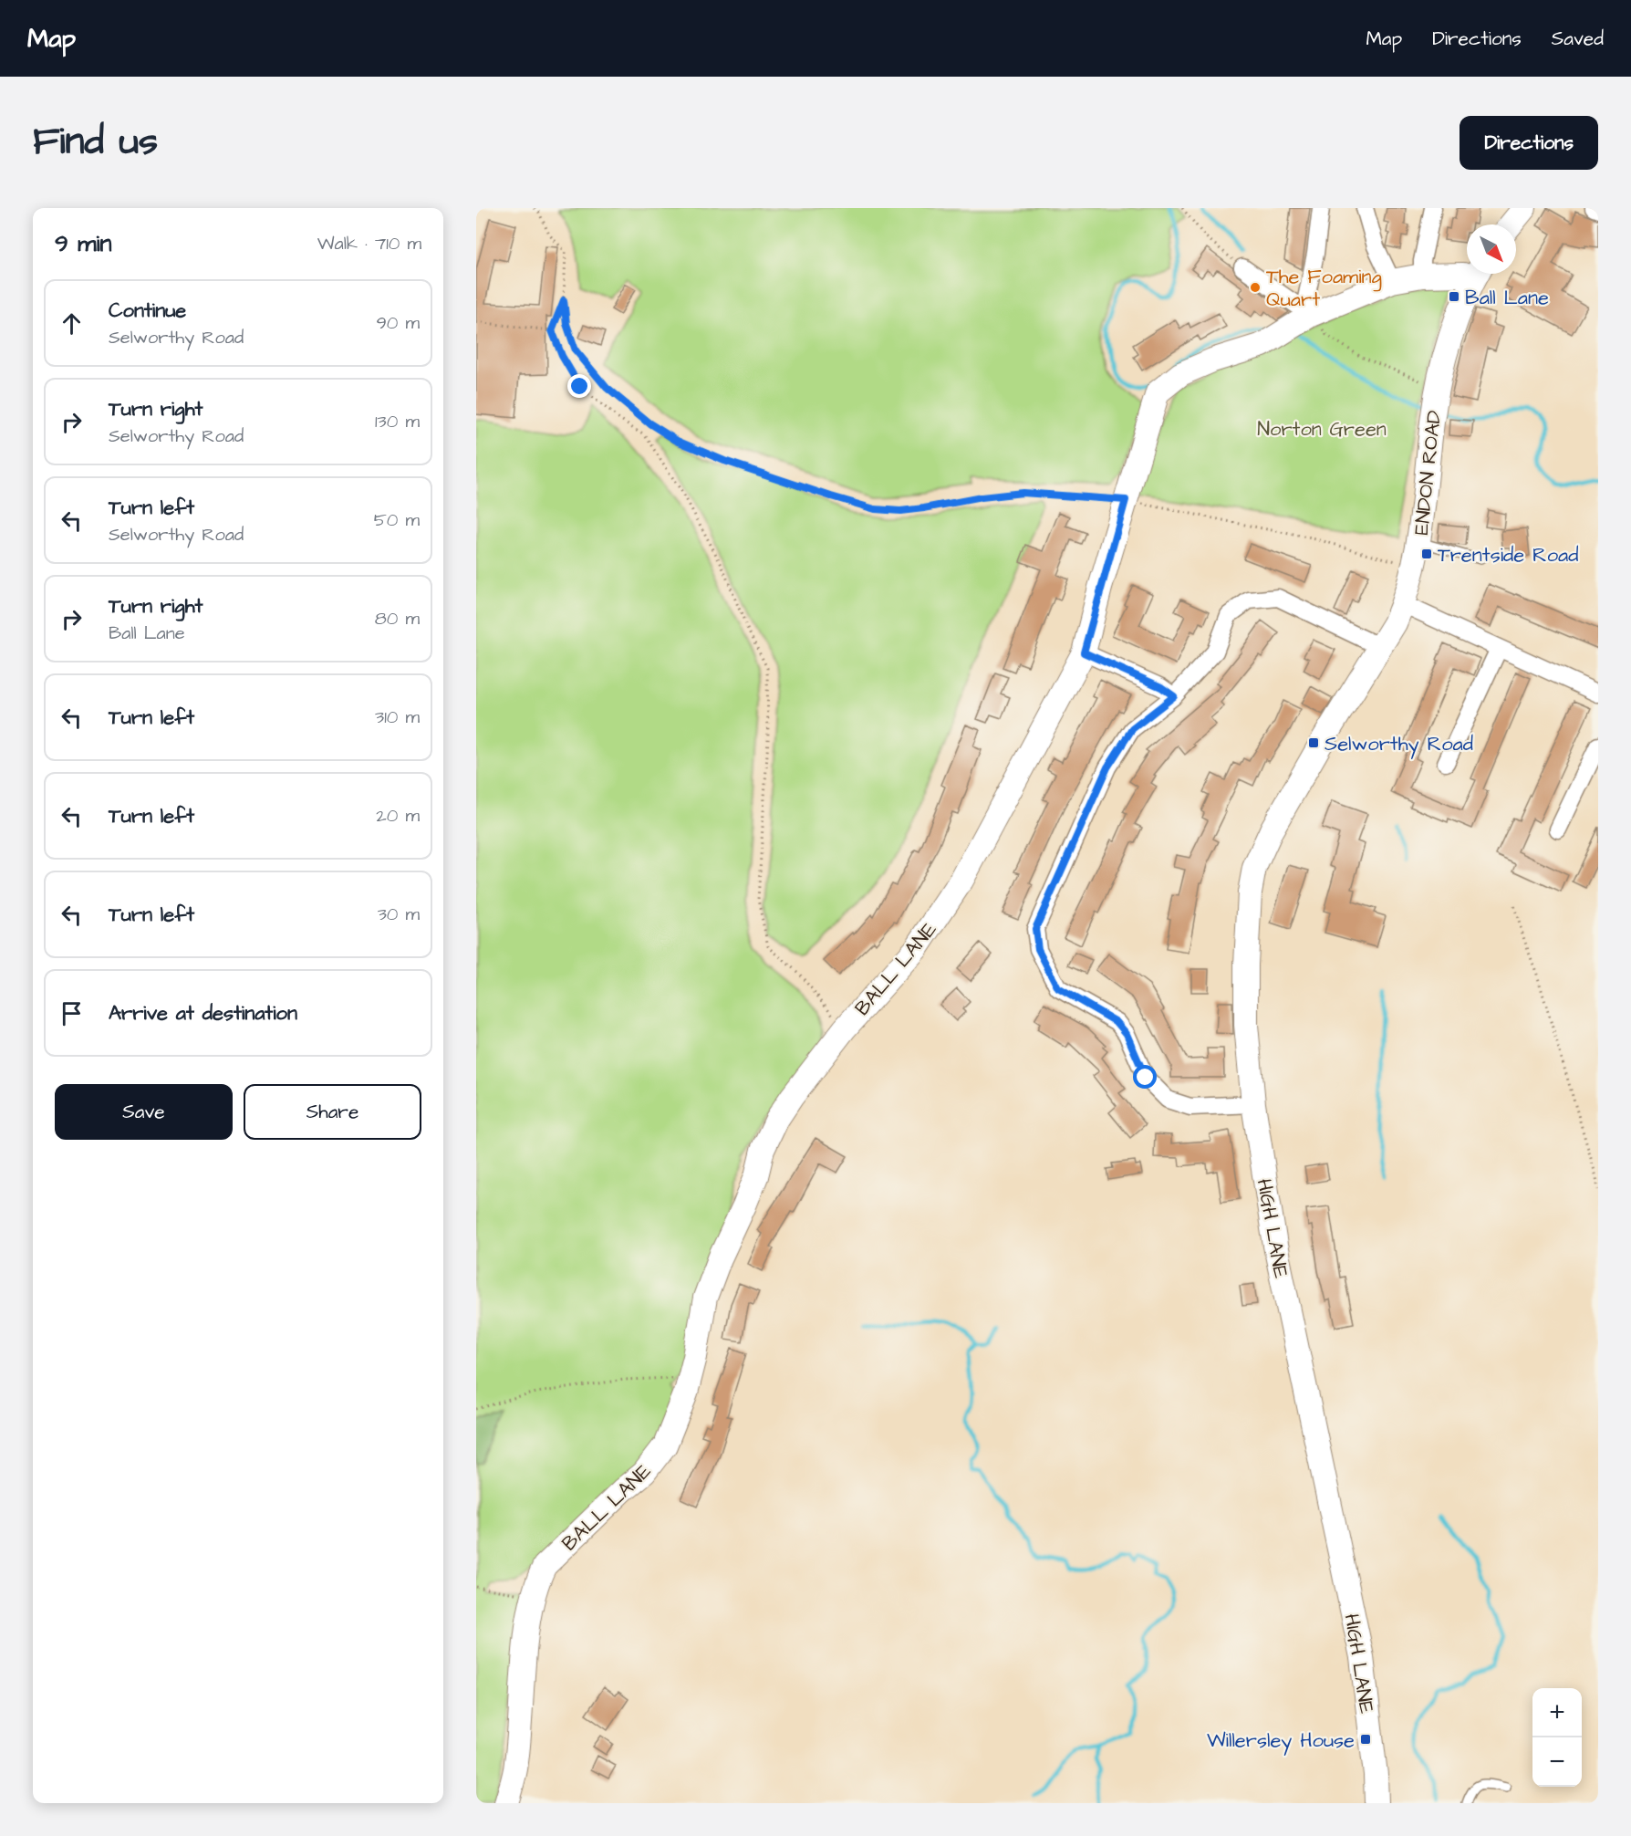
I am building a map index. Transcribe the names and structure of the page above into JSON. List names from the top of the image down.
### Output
{
  "streets": {
    "street": ["ENDON ROAD", "BALL LANE", "HIGH LANE"]
  },
  "crossings": [
    ["ENDON ROAD", "HIGH LANE"]
  ],
  "parks": ["Norton Green"],
  "places": {
    "other": ["The Foaming Quart"],
    "transit": [
      "Ball Lane",
      "Trentside Road",
      "Selworthy Road",
      "Willersley House"
    ]
  },
  "north": "bottom right",
  "page": {
    "header": "Map",
    "nav": ["Map", "Directions", "Saved"],
    "title": "Find us",
    "buttons": [
      "Directions",
      ["Save", "Share"]
    ],
    "heading": ["9 min", "Walk · 710 m"],
    "list": [
      ["Continue", "Selworthy Road", "90 m"],
      ["Turn right", "Selworthy Road", "130 m"],
      ["Turn left", "Selworthy Road", "50 m"],
      ["Turn right", "Ball Lane", "80 m"],
      ["Turn left", "310 m"],
      ["Turn left", "20 m"],
      ["Turn left", "30 m"],
      "Arrive at destination"
    ],
    "map_buttons": ["+", "−"]
  }
}
